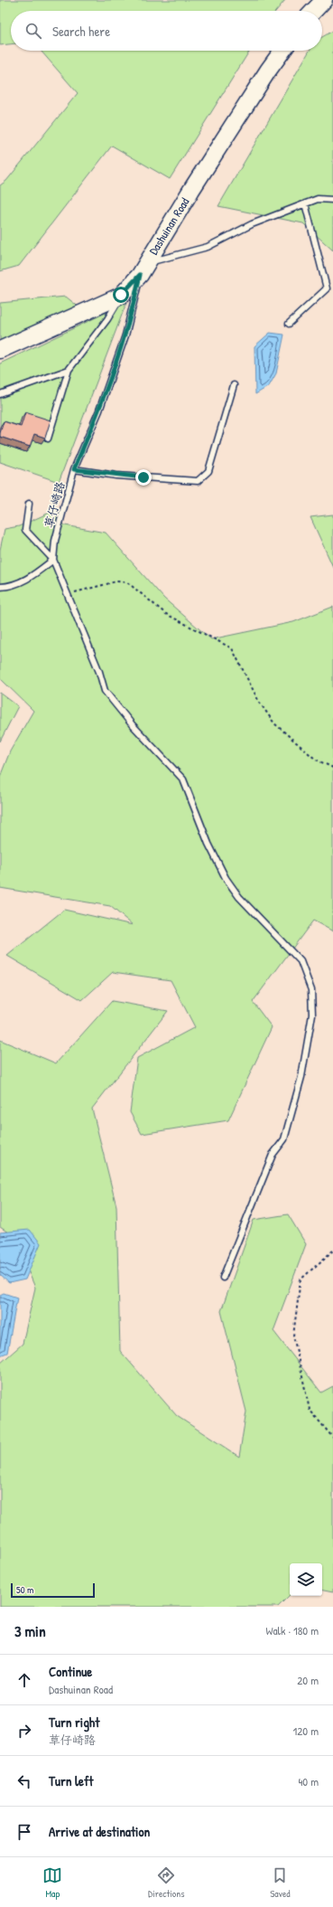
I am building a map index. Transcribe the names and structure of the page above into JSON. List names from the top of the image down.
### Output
{
  "streets": {
    "street": ["Dashuinan Road"],
    "lane": ["草仔崎路"]
  },
  "crossings": [
    ["Dashuinan Road", "草仔崎路"]
  ],
  "scale_bar": "50 m",
  "page": {
    "search": "Search here",
    "scale": "50 m",
    "heading": ["3 min", "Walk · 180 m"],
    "list": [
      ["Continue", "Dashuinan Road", "20 m"],
      ["Turn right", "草仔崎路", "120 m"],
      ["Turn left", "40 m"],
      "Arrive at destination"
    ],
    "nav": ["Map", "Directions", "Saved"]
  }
}
